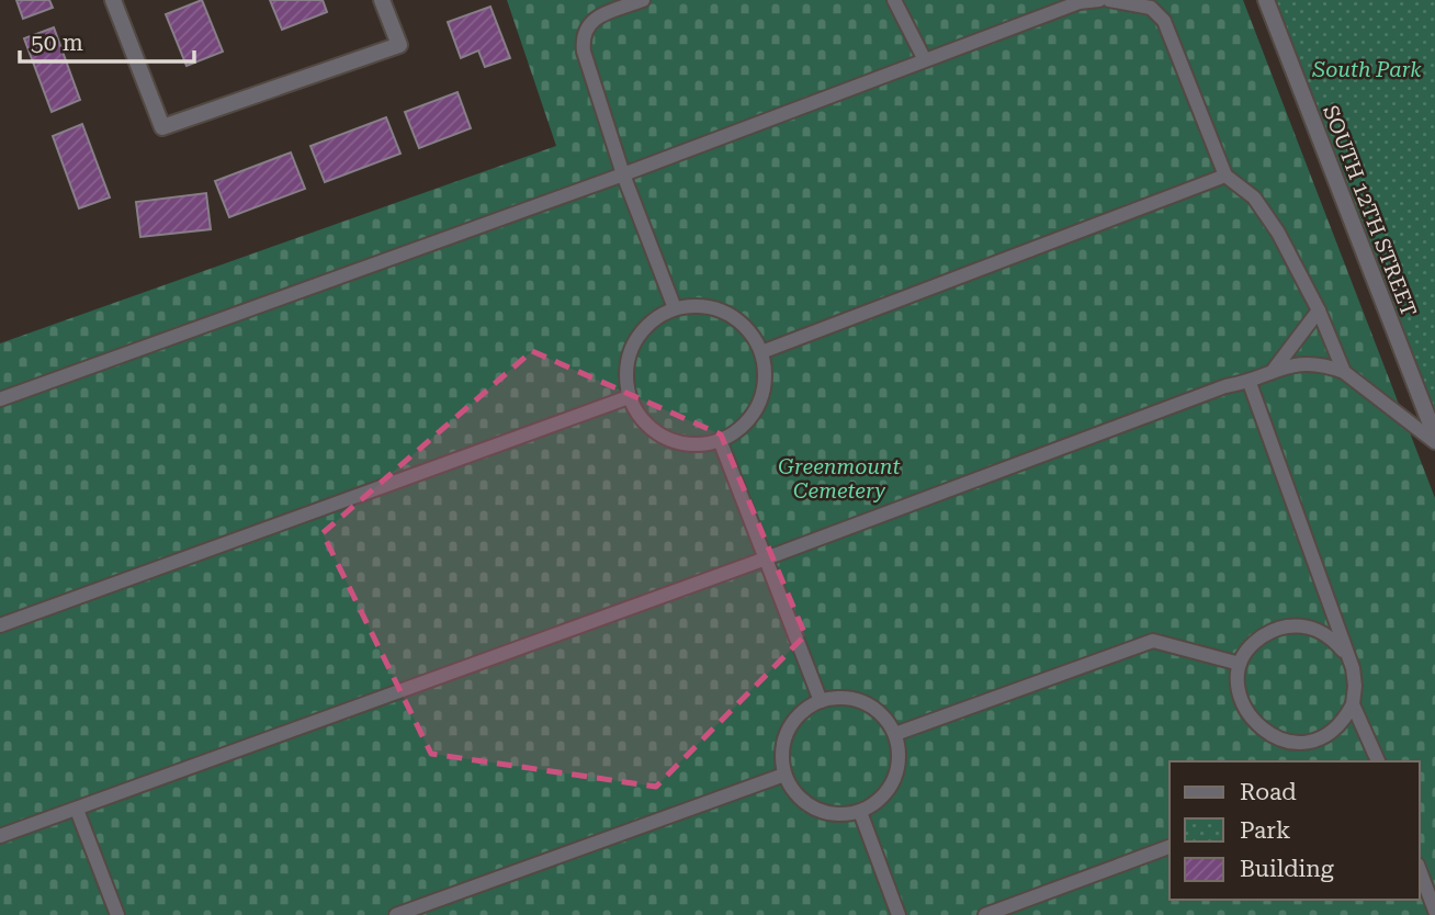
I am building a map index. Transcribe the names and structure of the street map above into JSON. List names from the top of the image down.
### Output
{
  "streets": {
    "street": ["SOUTH 12TH STREET"]
  },
  "parks": ["South Park", "Greenmount Cemetery"],
  "legend": ["Road", "Park", "Building"],
  "scale_bar": "50 m"
}
